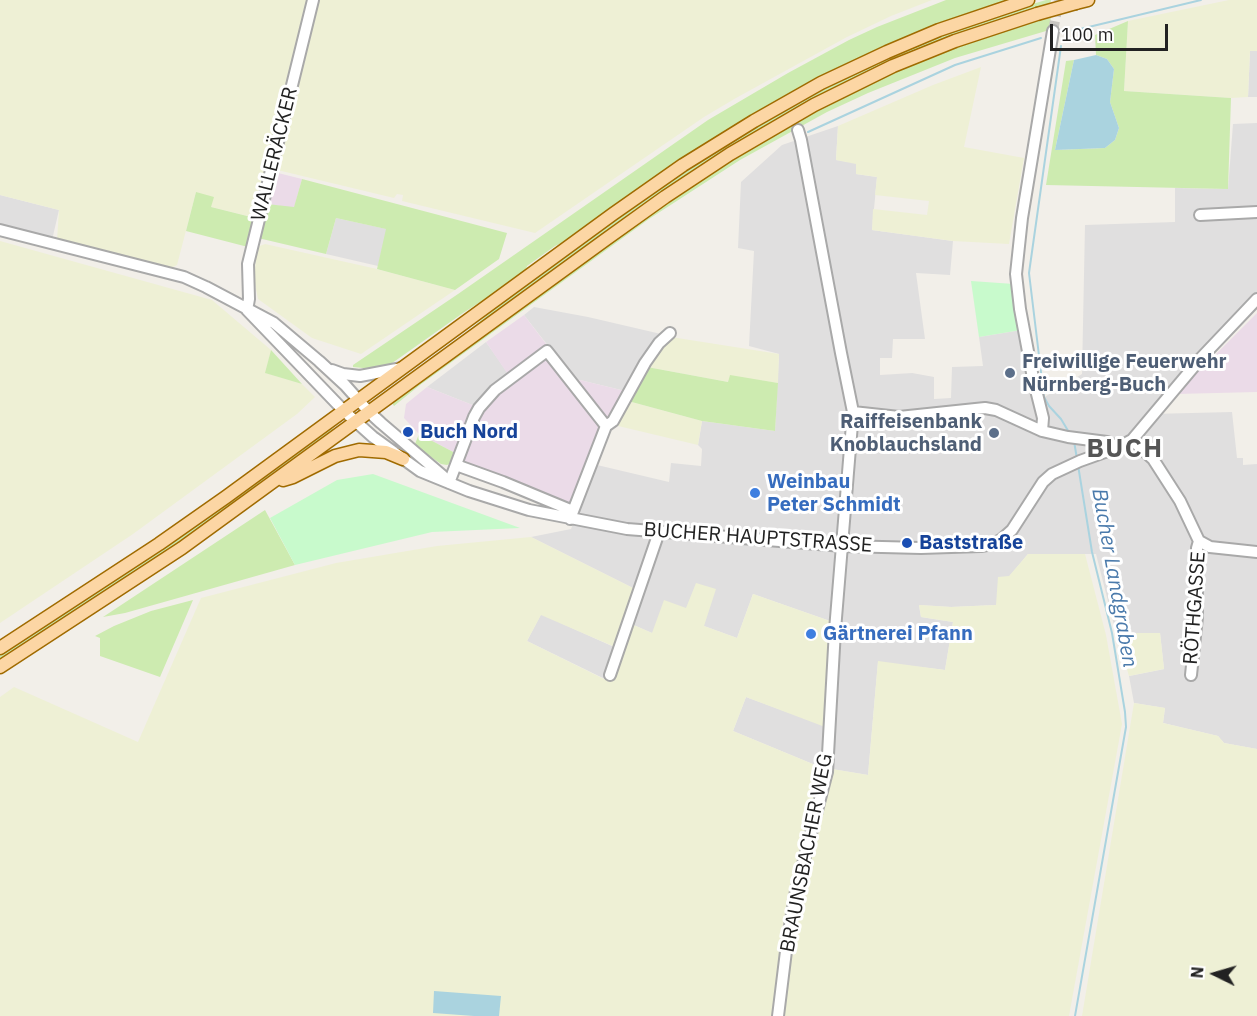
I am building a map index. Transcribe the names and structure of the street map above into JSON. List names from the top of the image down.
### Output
{
  "streets": {
    "street": [
      "WALLERÄCKER",
      "BUCHER HAUPTSTRASSE",
      "RÖTHGASSE",
      "BRAUNSBACHER WEG"
    ]
  },
  "crossings": [
    ["WALLERÄCKER", "BUCHER HAUPTSTRASSE"],
    ["BUCHER HAUPTSTRASSE", "BRAUNSBACHER WEG"]
  ],
  "districts": ["BUCH"],
  "water": ["Bucher Landgraben"],
  "places": [
    "Freiwillige Feuerwehr Nürnberg-Buch",
    "Buch Nord",
    "Raiffeisenbank Knoblauchsland",
    "Weinbau Peter Schmidt",
    "Baststraße",
    "Gärtnerei Pfann"
  ],
  "scale_bar": "100 m",
  "north": "left"
}
